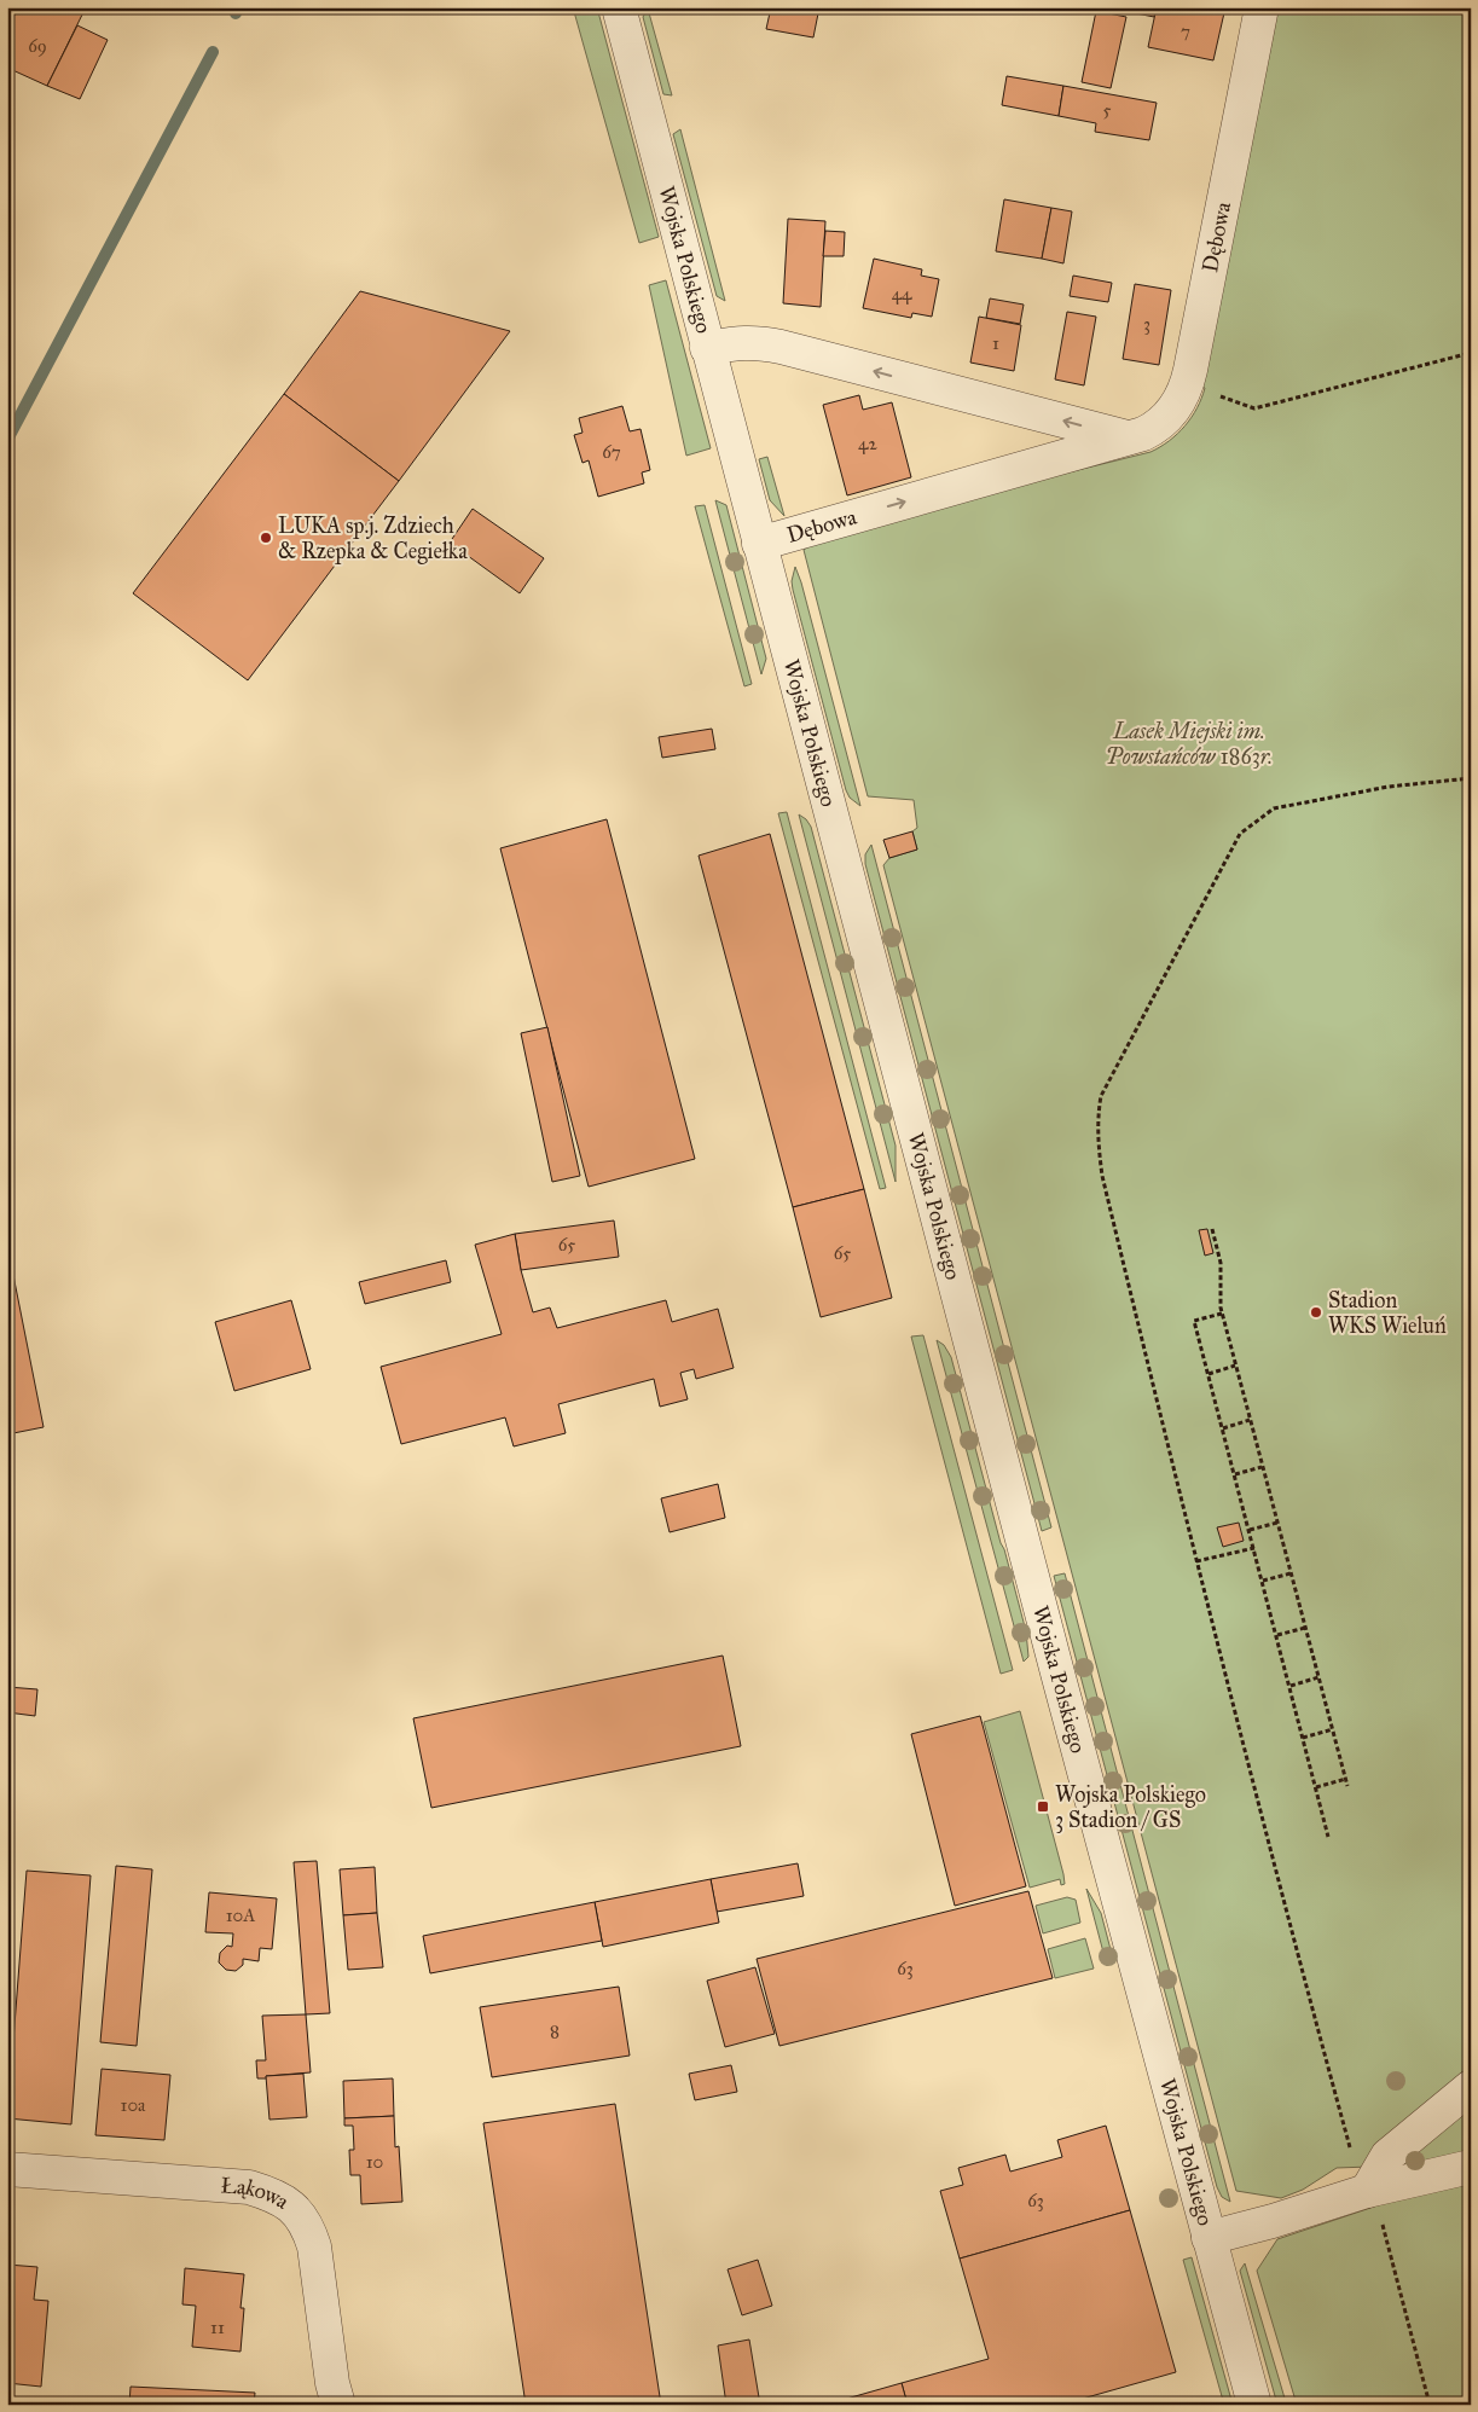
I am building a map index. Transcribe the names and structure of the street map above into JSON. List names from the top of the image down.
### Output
{
  "streets": {
    "street": ["Dębowa", "Wojska Polskiego", "Łąkowa"]
  },
  "crossings": [
    ["Dębowa", "Wojska Polskiego"]
  ],
  "one_way": ["Dębowa"],
  "parks": ["Lasek Miejski im. Powstańców 1863r."],
  "places": {
    "other": ["LUKA sp.j. Zdziech & Rzepka & Cegiełka", "Stadion WKS Wieluń"],
    "transit": ["Wojska Polskiego 3 Stadion / GS"]
  },
  "house_numbers": [
    "7",
    "69",
    "5",
    "44",
    "3",
    "1",
    "42",
    "67",
    "65",
    "65",
    "10A",
    "63",
    "8",
    "10a",
    "10",
    "63",
    "11"
  ]
}
